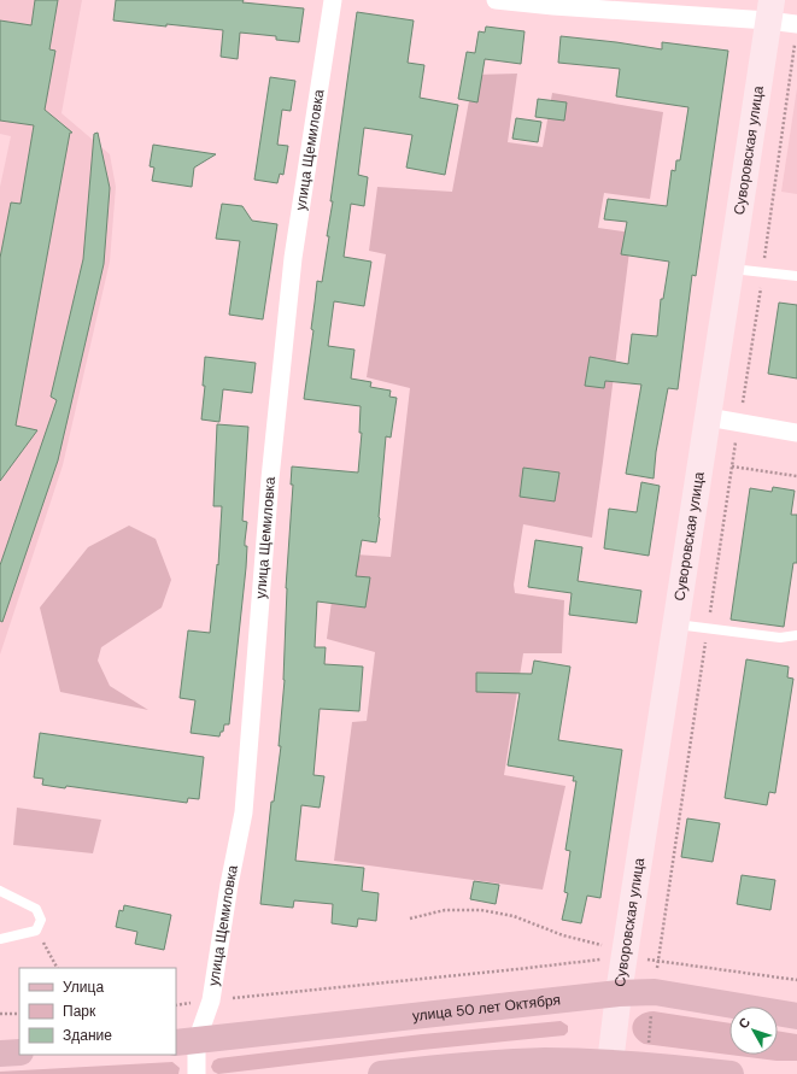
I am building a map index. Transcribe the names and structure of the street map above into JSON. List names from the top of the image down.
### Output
{
  "streets": {
    "main road": ["улица 50 лет Октября"],
    "street": ["улица Щемиловка", "Суворовская улица"]
  },
  "crossings": [
    ["улица Щемиловка", "улица 50 лет Октября"],
    ["Суворовская улица", "улица 50 лет Октября"]
  ],
  "legend": ["Улица", "Парк", "Здание"],
  "north": "top left"
}
